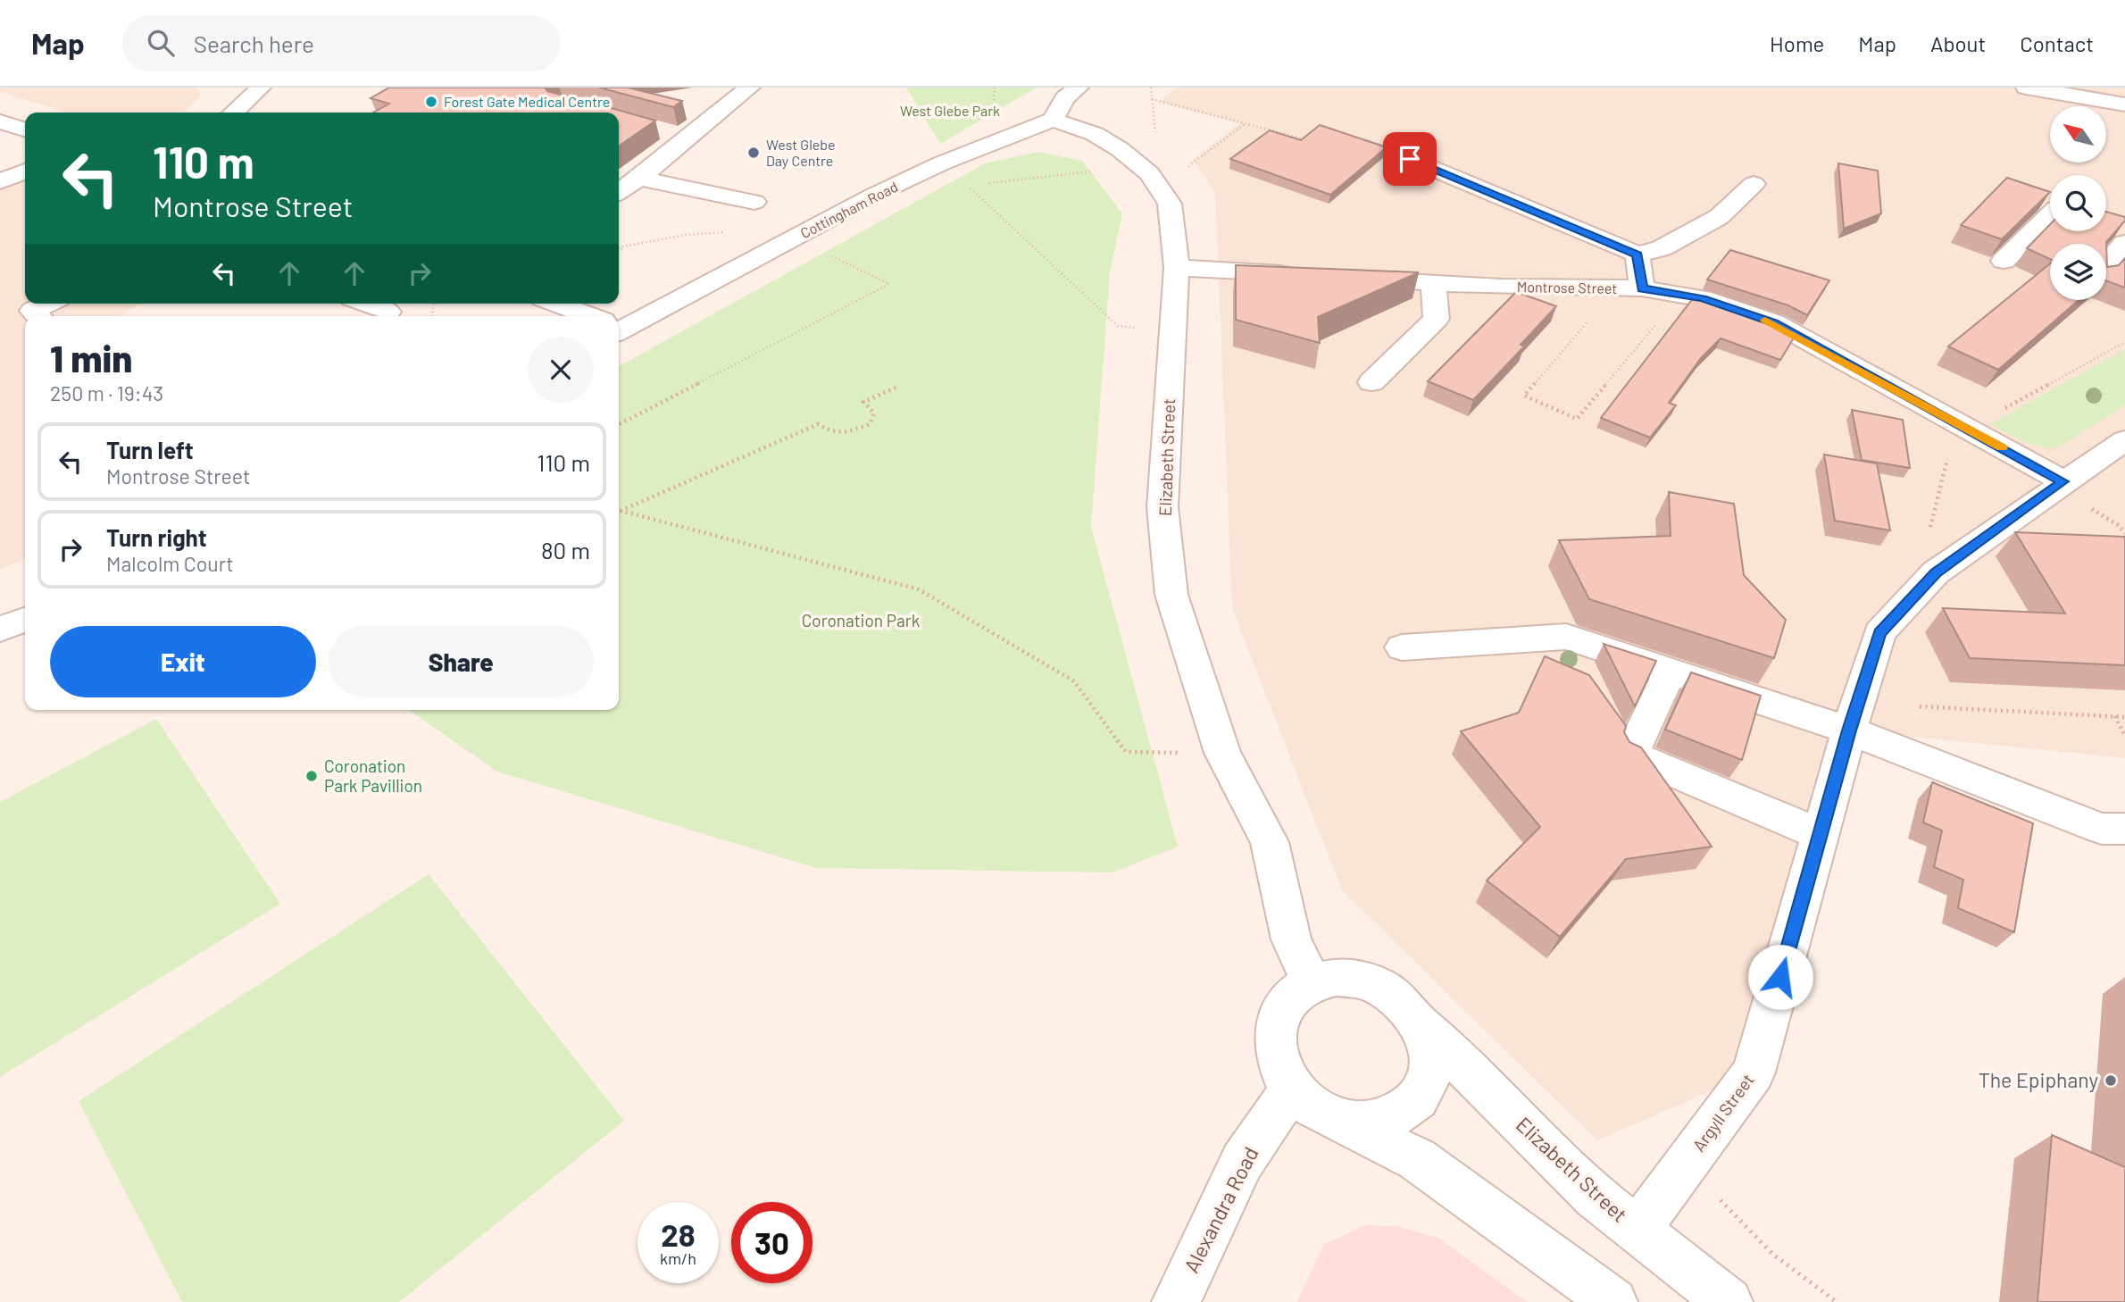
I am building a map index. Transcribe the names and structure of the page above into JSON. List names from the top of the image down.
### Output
{
  "streets": {
    "street": [
      "Cottingham Road",
      "Montrose Street",
      "Elizabeth Street",
      "Argyll Street",
      "Alexandra Road"
    ]
  },
  "crossings": [
    ["Cottingham Road", "Elizabeth Street"],
    ["Montrose Street", "Argyll Street"],
    ["Elizabeth Street", "Argyll Street"],
    ["Elizabeth Street", "Alexandra Road"]
  ],
  "parks": ["West Glebe Park", "Coronation Park"],
  "places": [
    "Forest Gate Medical Centre",
    "West Glebe Day Centre",
    "Coronation Park Pavillion",
    "The Epiphany"
  ],
  "north": "top left",
  "page": {
    "header": "Map",
    "search": "Search here",
    "nav": [
      "Home",
      "Map",
      "About",
      "Contact"
    ],
    "turn": ["110 m", "Montrose Street"],
    "heading": ["1 min", "250 m · 19:43"],
    "list": [
      {
        "name": "Turn left",
        "note": "Montrose Street",
        "value": "110 m"
      },
      {
        "name": "Turn right",
        "note": "Malcolm Court",
        "value": "80 m"
      }
    ],
    "buttons": ["Exit", "Share"],
    "speed": "28 km/h",
    "limit": "30"
  }
}
